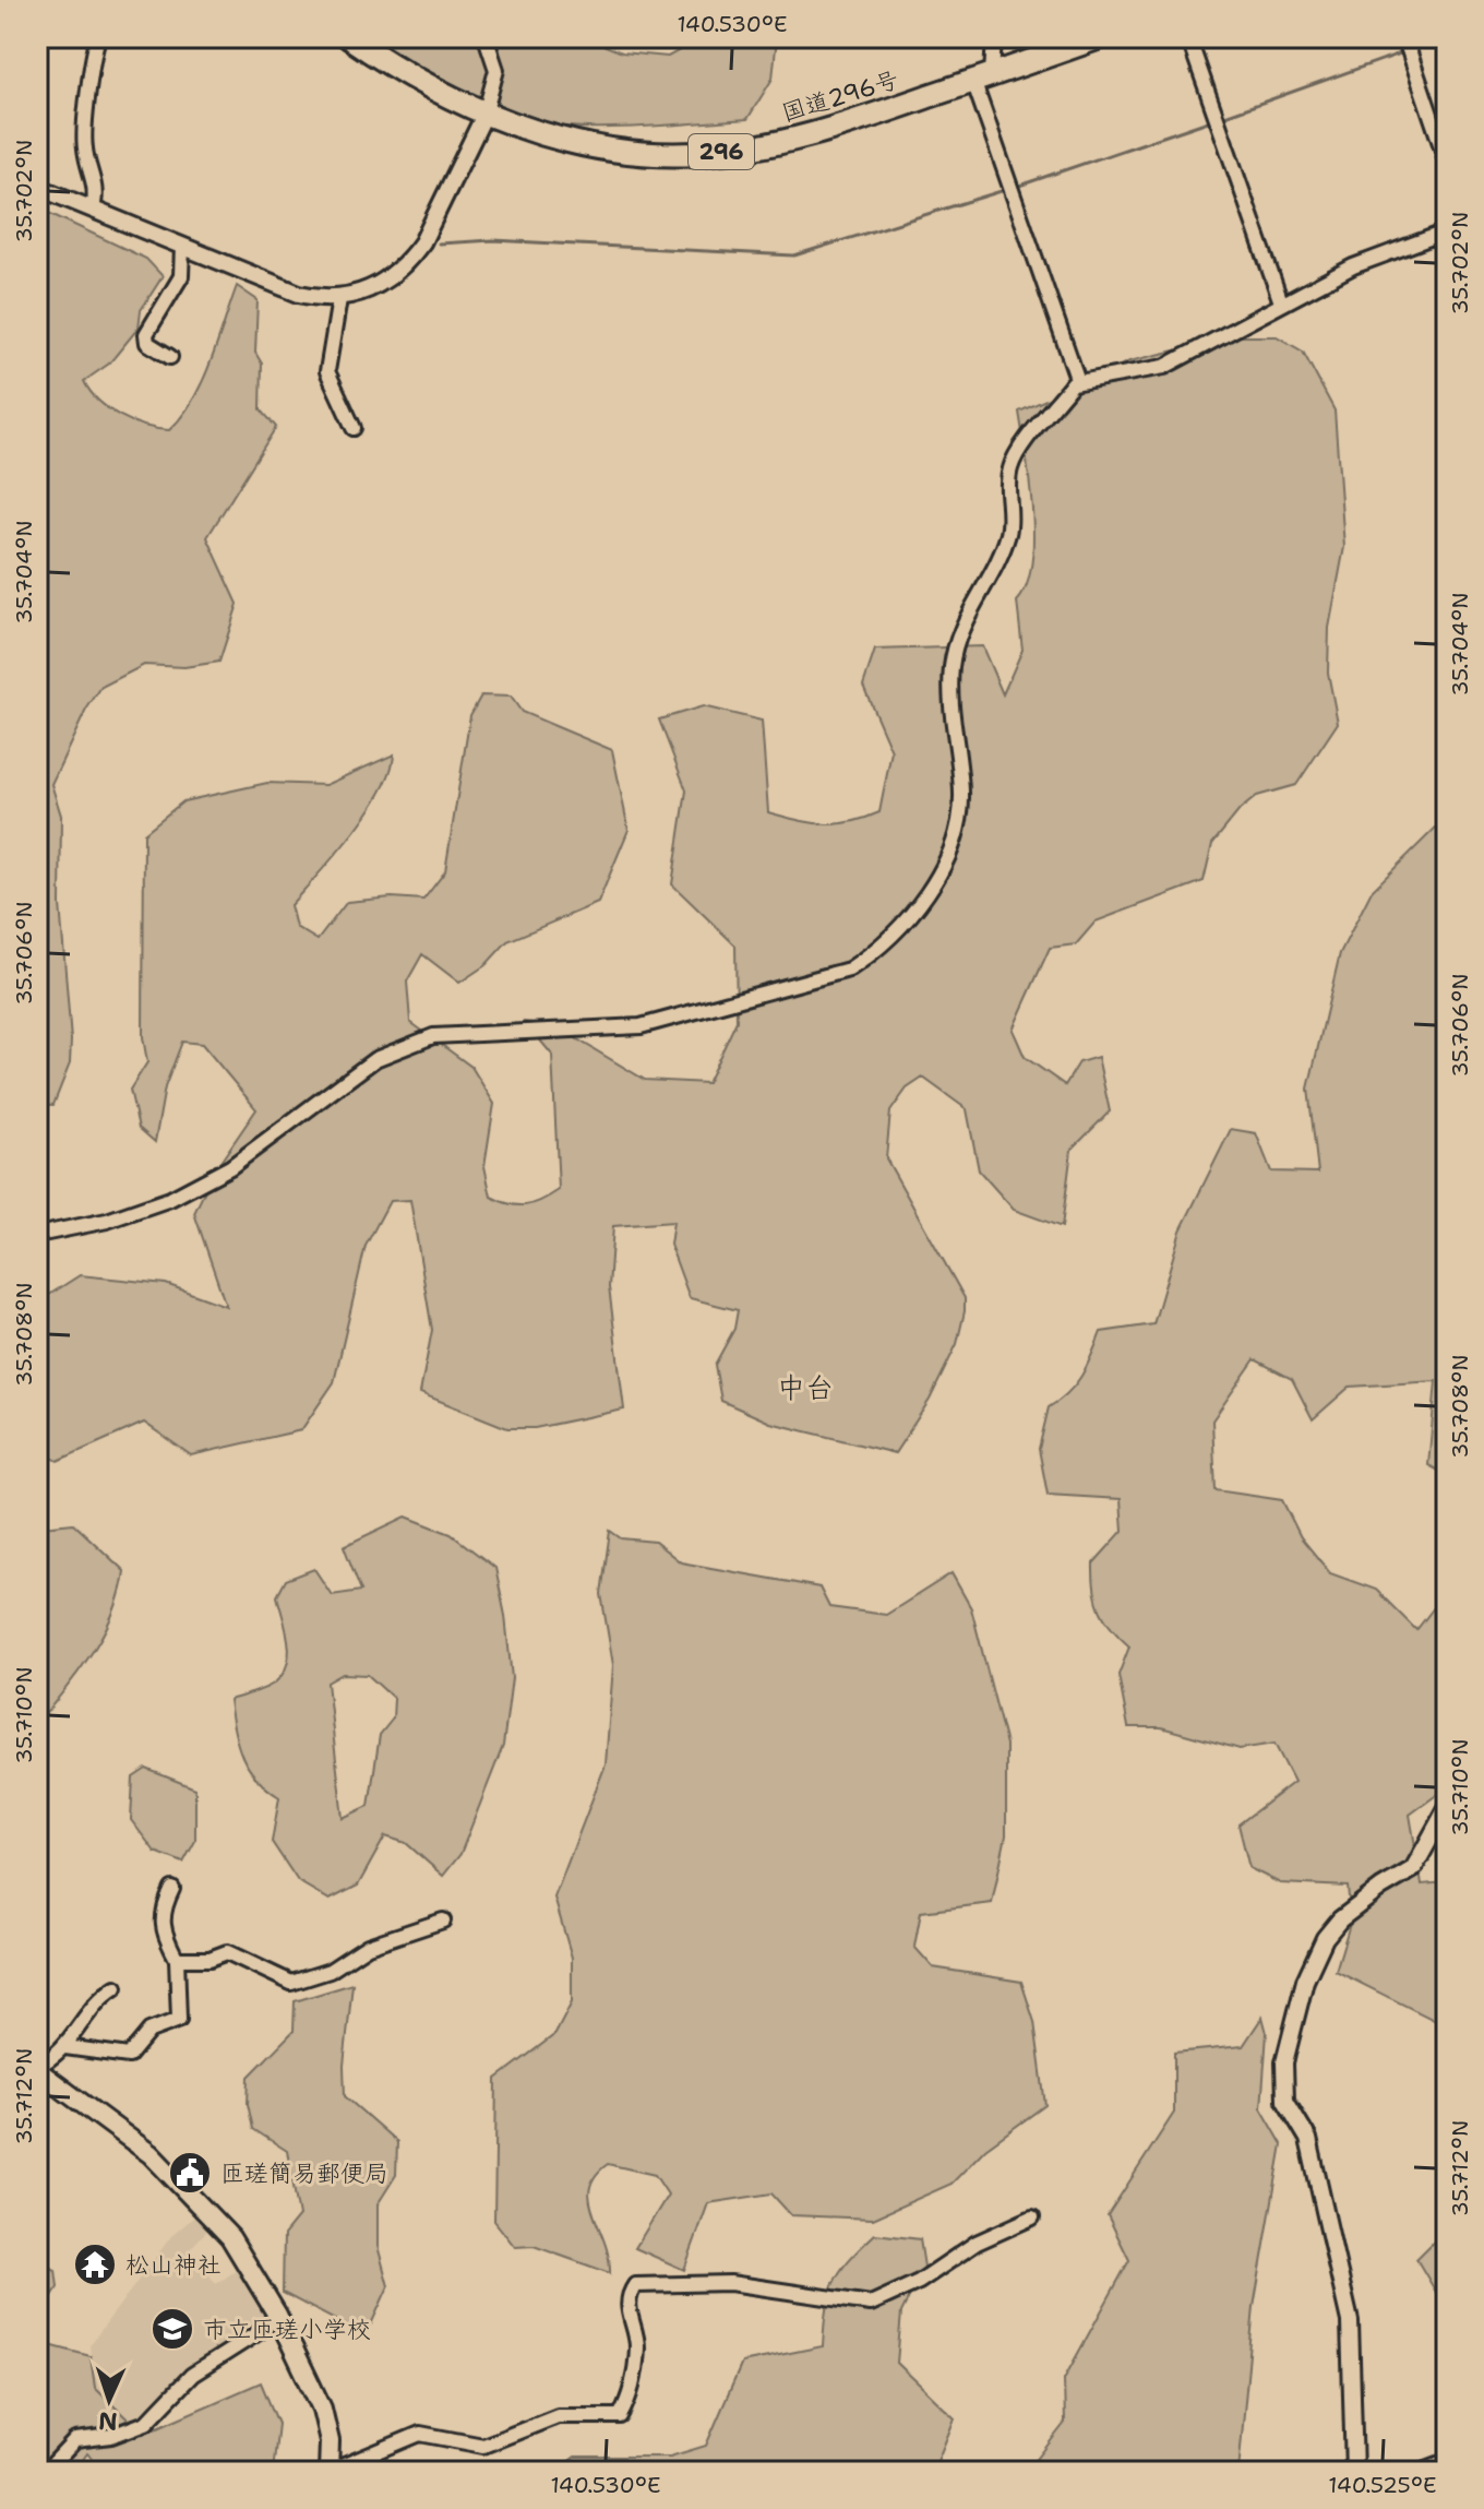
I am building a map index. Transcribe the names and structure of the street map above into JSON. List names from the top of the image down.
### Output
{
  "streets": {
    "highway": ["国道296号", "296"]
  },
  "districts": ["中台"],
  "places": {
    "public building": ["匝瑳簡易郵便局"],
    "temple": ["松山神社"],
    "school or university": ["市立匝瑳小学校"]
  },
  "north": "bottom",
  "coordinates": [
    "140.530°E",
    "35.702°N",
    "35.704°N",
    "35.706°N",
    "35.708°N",
    "35.710°N",
    "35.712°N",
    "140.525°E"
  ]
}
